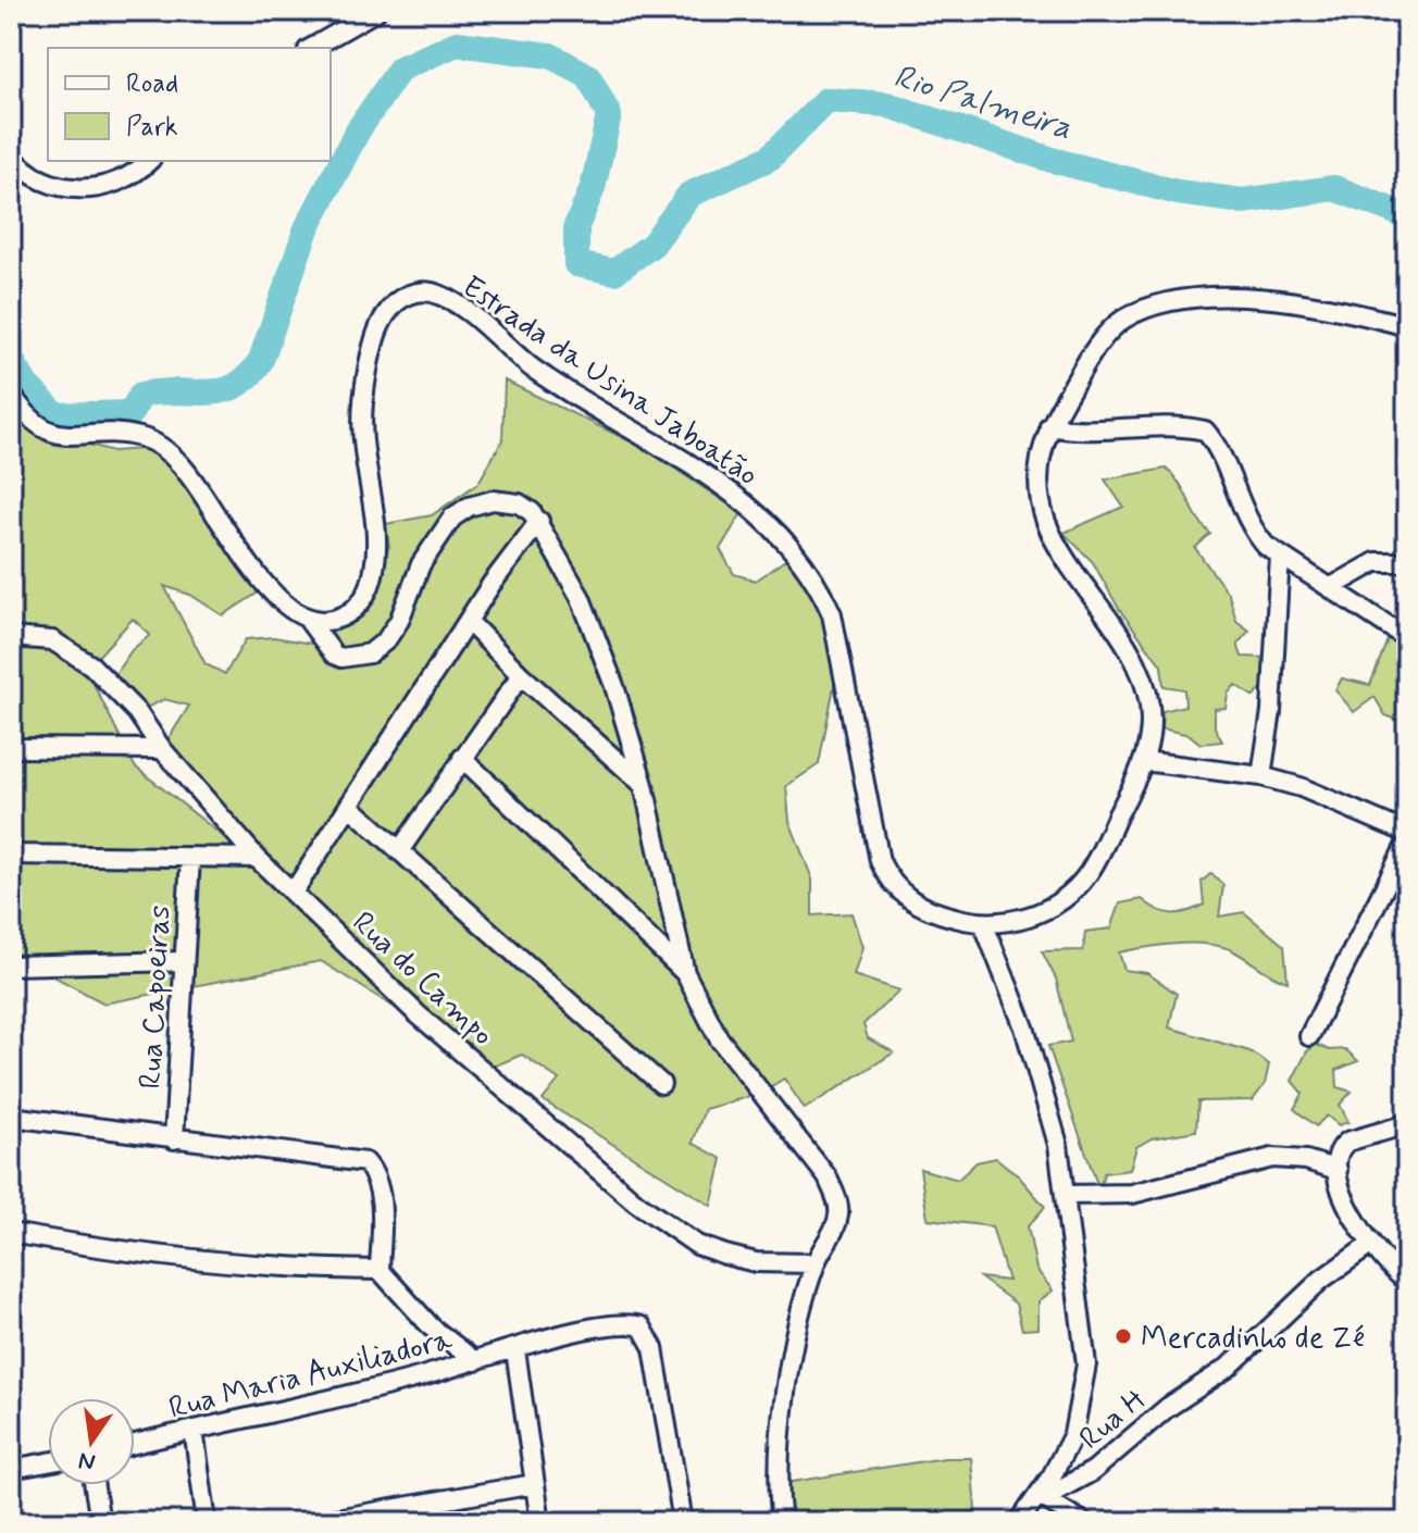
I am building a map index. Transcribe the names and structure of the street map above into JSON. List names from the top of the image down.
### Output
{
  "streets": {
    "street": [
      "Estrada da Usina Jaboatão",
      "Rua do Campo",
      "Rua Capoeiras",
      "Rua Maria Auxiliadora",
      "Rua H"
    ]
  },
  "water": ["Rio Palmeira"],
  "places": ["Mercadinho de Zé"],
  "legend": ["Road", "Park"],
  "north": "bottom"
}
